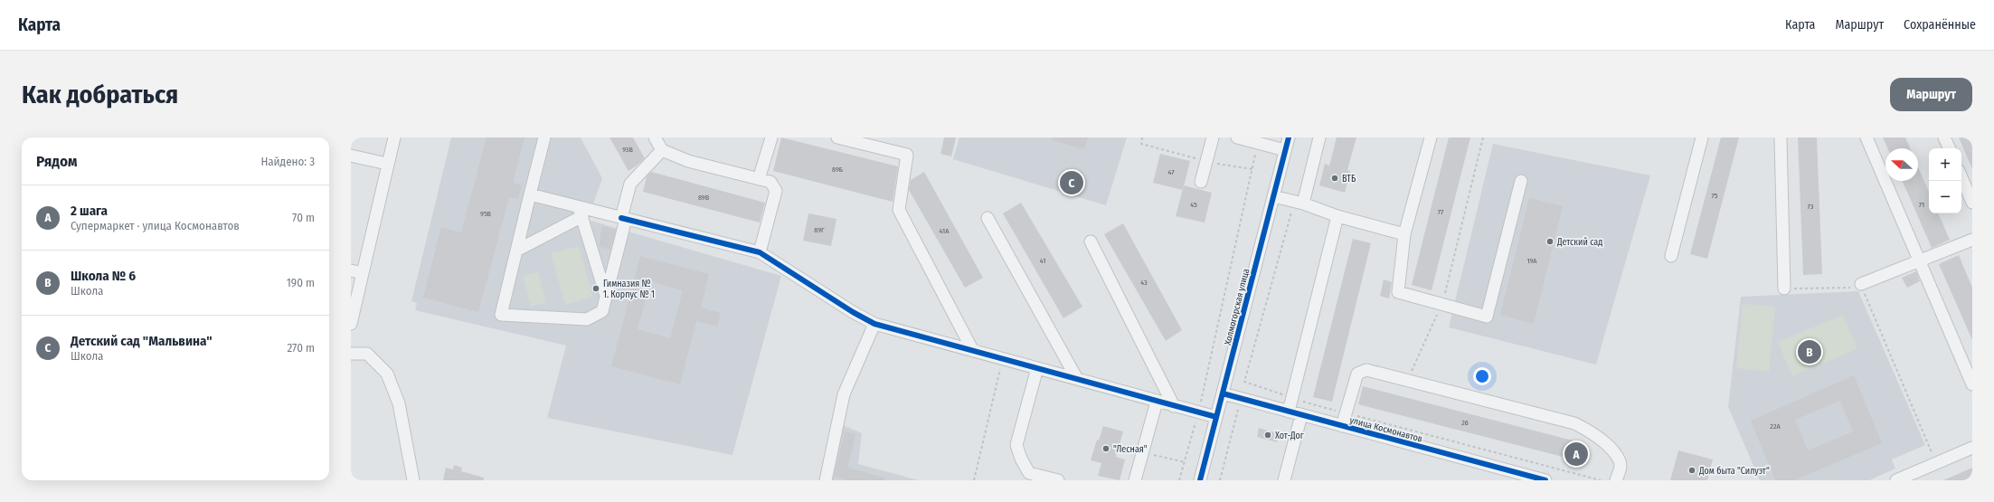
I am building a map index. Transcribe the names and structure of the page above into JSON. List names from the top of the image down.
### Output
{
  "streets": {
    "street": ["Холмогорская улица", "улица Космонавтов"]
  },
  "crossings": [
    ["Холмогорская улица", "улица Космонавтов"]
  ],
  "places": [
    "ВТБ",
    "Детский сад",
    "Гимназия № 1. Корпус № 1",
    "Хот-Дог",
    "\"Лесная\"",
    "Дом быта \"Силуэт\""
  ],
  "house_numbers": [
    "93В",
    "89Б",
    "47",
    "75",
    "89В",
    "45",
    "71",
    "73",
    "77",
    "95В",
    "89Г",
    "41А",
    "41",
    "19А",
    "43",
    "26",
    "22А"
  ],
  "north": "left",
  "page": {
    "header": "Карта",
    "nav": ["Карта", "Маршрут", "Сохранённые"],
    "buttons": "Маршрут",
    "title": "Как добраться",
    "heading": ["Рядом", "Найдено: 3"],
    "map_buttons": ["+", "−"],
    "pins": ["C", "B", "A"],
    "list": [
      {
        "mark": "A",
        "name": "2 шага",
        "note": "Супермаркет · улица Космонавтов",
        "value": "70 m"
      },
      {
        "mark": "B",
        "name": "Школа № 6",
        "note": "Школа",
        "value": "190 m"
      },
      {
        "mark": "C",
        "name": "Детский сад \"Мальвина\"",
        "note": "Школа",
        "value": "270 m"
      }
    ]
  }
}
